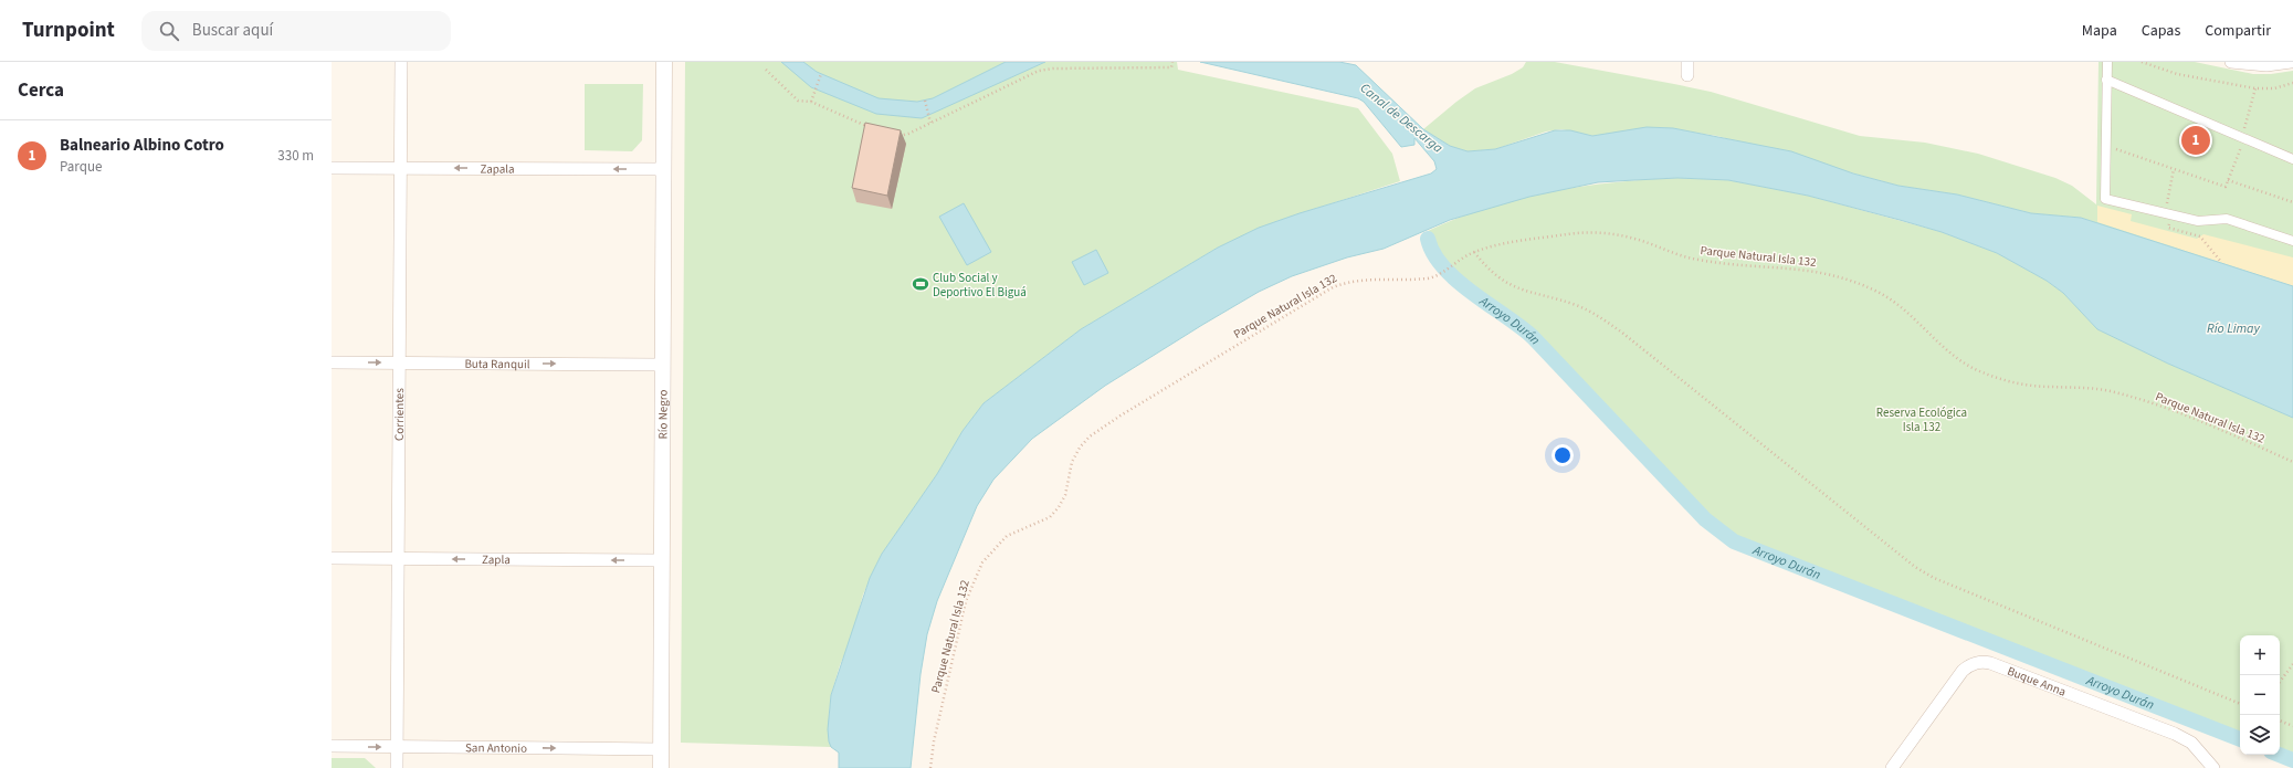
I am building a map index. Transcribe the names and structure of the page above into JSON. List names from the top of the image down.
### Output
{
  "streets": {
    "street": [
      "Zapala",
      "Buta Ranquil",
      "Corrientes",
      "Río Negro",
      "Zapla",
      "Buque Anna",
      "San Antonio"
    ],
    "path": ["Parque Natural Isla 132"]
  },
  "crossings": [
    ["Zapala", "Corrientes"],
    ["Zapala", "Río Negro"],
    ["Buta Ranquil", "Corrientes"],
    ["Buta Ranquil", "Río Negro"],
    ["Corrientes", "Zapla"],
    ["Corrientes", "San Antonio"],
    ["Río Negro", "Zapla"],
    ["Río Negro", "San Antonio"]
  ],
  "one_way": [
    "Zapala",
    "Buta Ranquil",
    "Zapla",
    "San Antonio"
  ],
  "water": ["Canal de Descarga", "Arroyo Durán", "Río Limay"],
  "parks": ["Reserva Ecológica Isla 132"],
  "places": {
    "sports": ["Club Social y Deportivo El Biguá"]
  },
  "page": {
    "header": "Turnpoint",
    "search": "Buscar aquí",
    "nav": ["Mapa", "Capas", "Compartir"],
    "heading": "Cerca",
    "list": [
      {
        "mark": "1",
        "name": "Balneario Albino Cotro",
        "note": "Parque",
        "value": "330 m"
      }
    ],
    "pins": "1",
    "map_buttons": ["+", "−"]
  }
}
